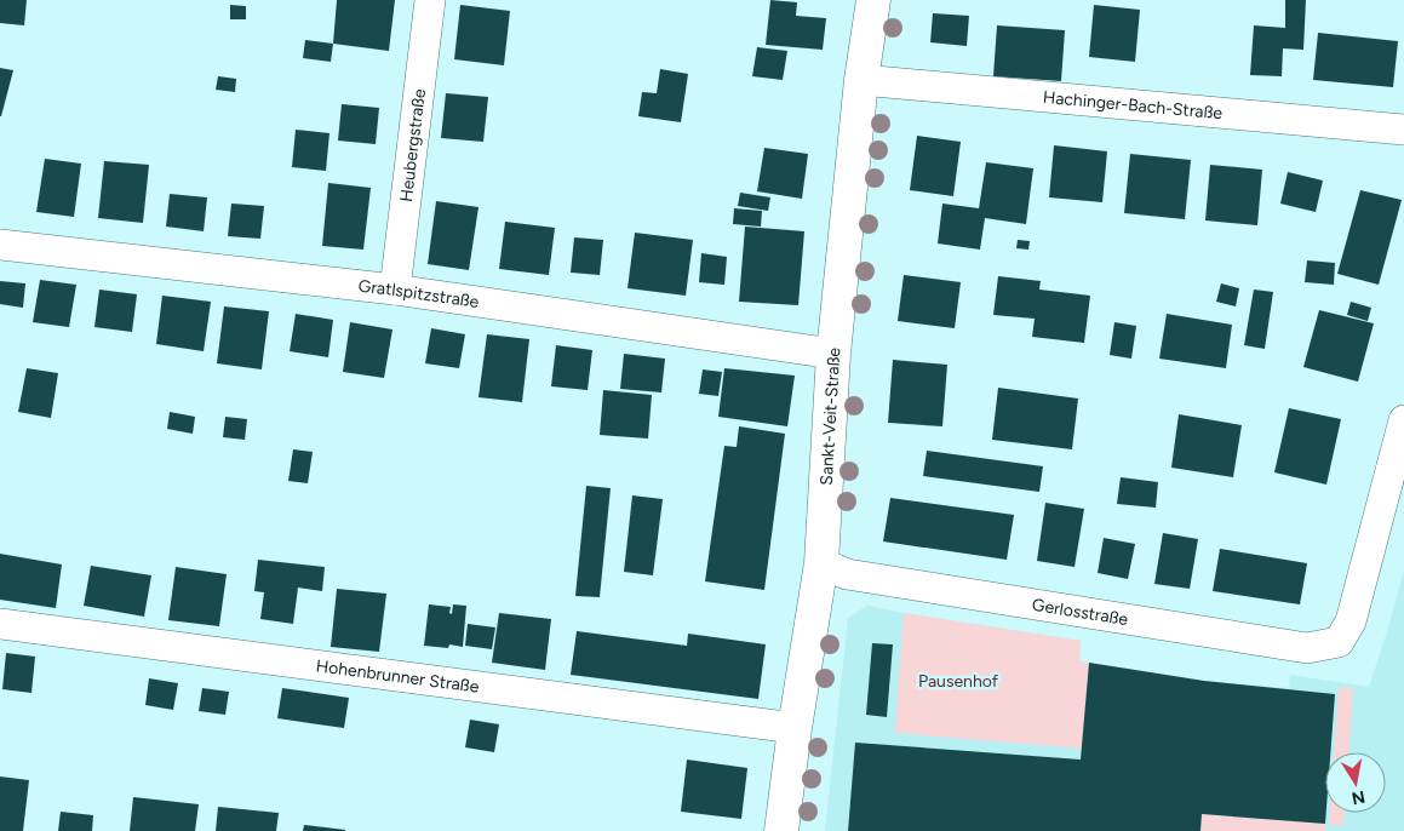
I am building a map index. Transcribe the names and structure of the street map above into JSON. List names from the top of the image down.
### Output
{
  "streets": {
    "street": [
      "Hachinger-Bach-Straße",
      "Heubergstraße",
      "Gratlspitzstraße",
      "Sankt-Veit-Straße",
      "Gerlosstraße",
      "Hohenbrunner Straße"
    ]
  },
  "crossings": [
    ["Hachinger-Bach-Straße", "Sankt-Veit-Straße"],
    ["Heubergstraße", "Gratlspitzstraße"],
    ["Gratlspitzstraße", "Sankt-Veit-Straße"],
    ["Sankt-Veit-Straße", "Gerlosstraße"],
    ["Sankt-Veit-Straße", "Hohenbrunner Straße"]
  ],
  "parks": ["Pausenhof"],
  "north": "bottom"
}
